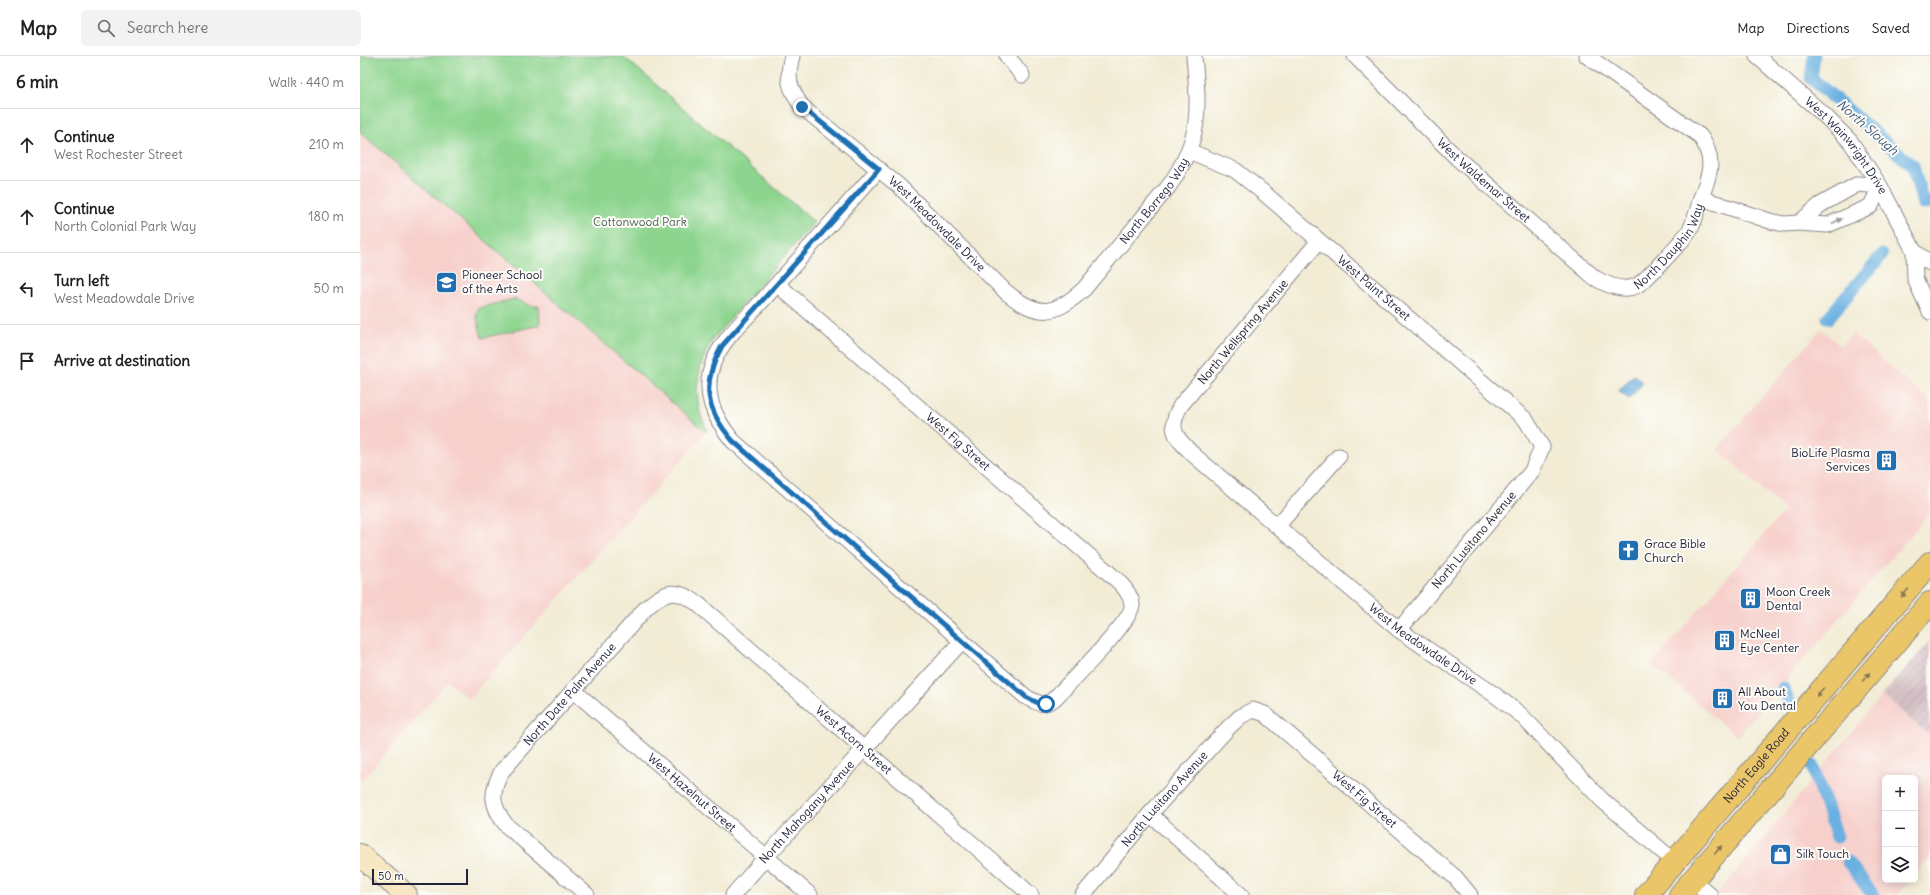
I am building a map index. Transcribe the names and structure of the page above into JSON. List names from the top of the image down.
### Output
{
  "streets": {
    "highway": ["North Eagle Road"],
    "street": [
      "West Wainwright Drive",
      "West Waldemar Street",
      "North Borrego Way",
      "West Meadowdale Drive",
      "North Dauphin Way",
      "West Paint Street",
      "North Wellspring Avenue",
      "West Fig Street",
      "North Lusitano Avenue",
      "North Date Palm Avenue",
      "West Acorn Street",
      "West Hazelnut Street",
      "North Mahogany Avenue"
    ]
  },
  "crossings": [
    ["West Wainwright Drive", "North Dauphin Way"],
    ["West Waldemar Street", "North Dauphin Way"],
    ["North Borrego Way", "West Meadowdale Drive"],
    ["North Borrego Way", "West Paint Street"],
    ["West Meadowdale Drive", "North Wellspring Avenue"],
    ["West Meadowdale Drive", "North Lusitano Avenue"],
    ["West Meadowdale Drive", "North Eagle Road"],
    ["West Paint Street", "North Wellspring Avenue"],
    ["West Paint Street", "North Lusitano Avenue"],
    ["West Fig Street", "North Lusitano Avenue"],
    ["West Fig Street", "North Mahogany Avenue"],
    ["North Date Palm Avenue", "West Acorn Street"],
    ["North Date Palm Avenue", "West Hazelnut Street"],
    ["West Acorn Street", "North Mahogany Avenue"],
    ["West Hazelnut Street", "North Mahogany Avenue"]
  ],
  "water": ["North Slough"],
  "parks": ["Cottonwood Park"],
  "places": {
    "school or university": ["Pioneer School of the Arts"],
    "building": [
      "BioLife Plasma Services",
      "Moon Creek Dental",
      "McNeel Eye Center",
      "All About You Dental"
    ],
    "church": ["Grace Bible Church"],
    "shop": ["Silk Touch"]
  },
  "scale_bar": "50 m",
  "page": {
    "header": "Map",
    "search": "Search here",
    "nav": ["Map", "Directions", "Saved"],
    "heading": ["6 min", "Walk · 440 m"],
    "list": [
      ["Continue", "West Rochester Street", "210 m"],
      ["Continue", "North Colonial Park Way", "180 m"],
      ["Turn left", "West Meadowdale Drive", "50 m"],
      "Arrive at destination"
    ],
    "map_buttons": ["+", "−"],
    "scale": "50 m"
  }
}
